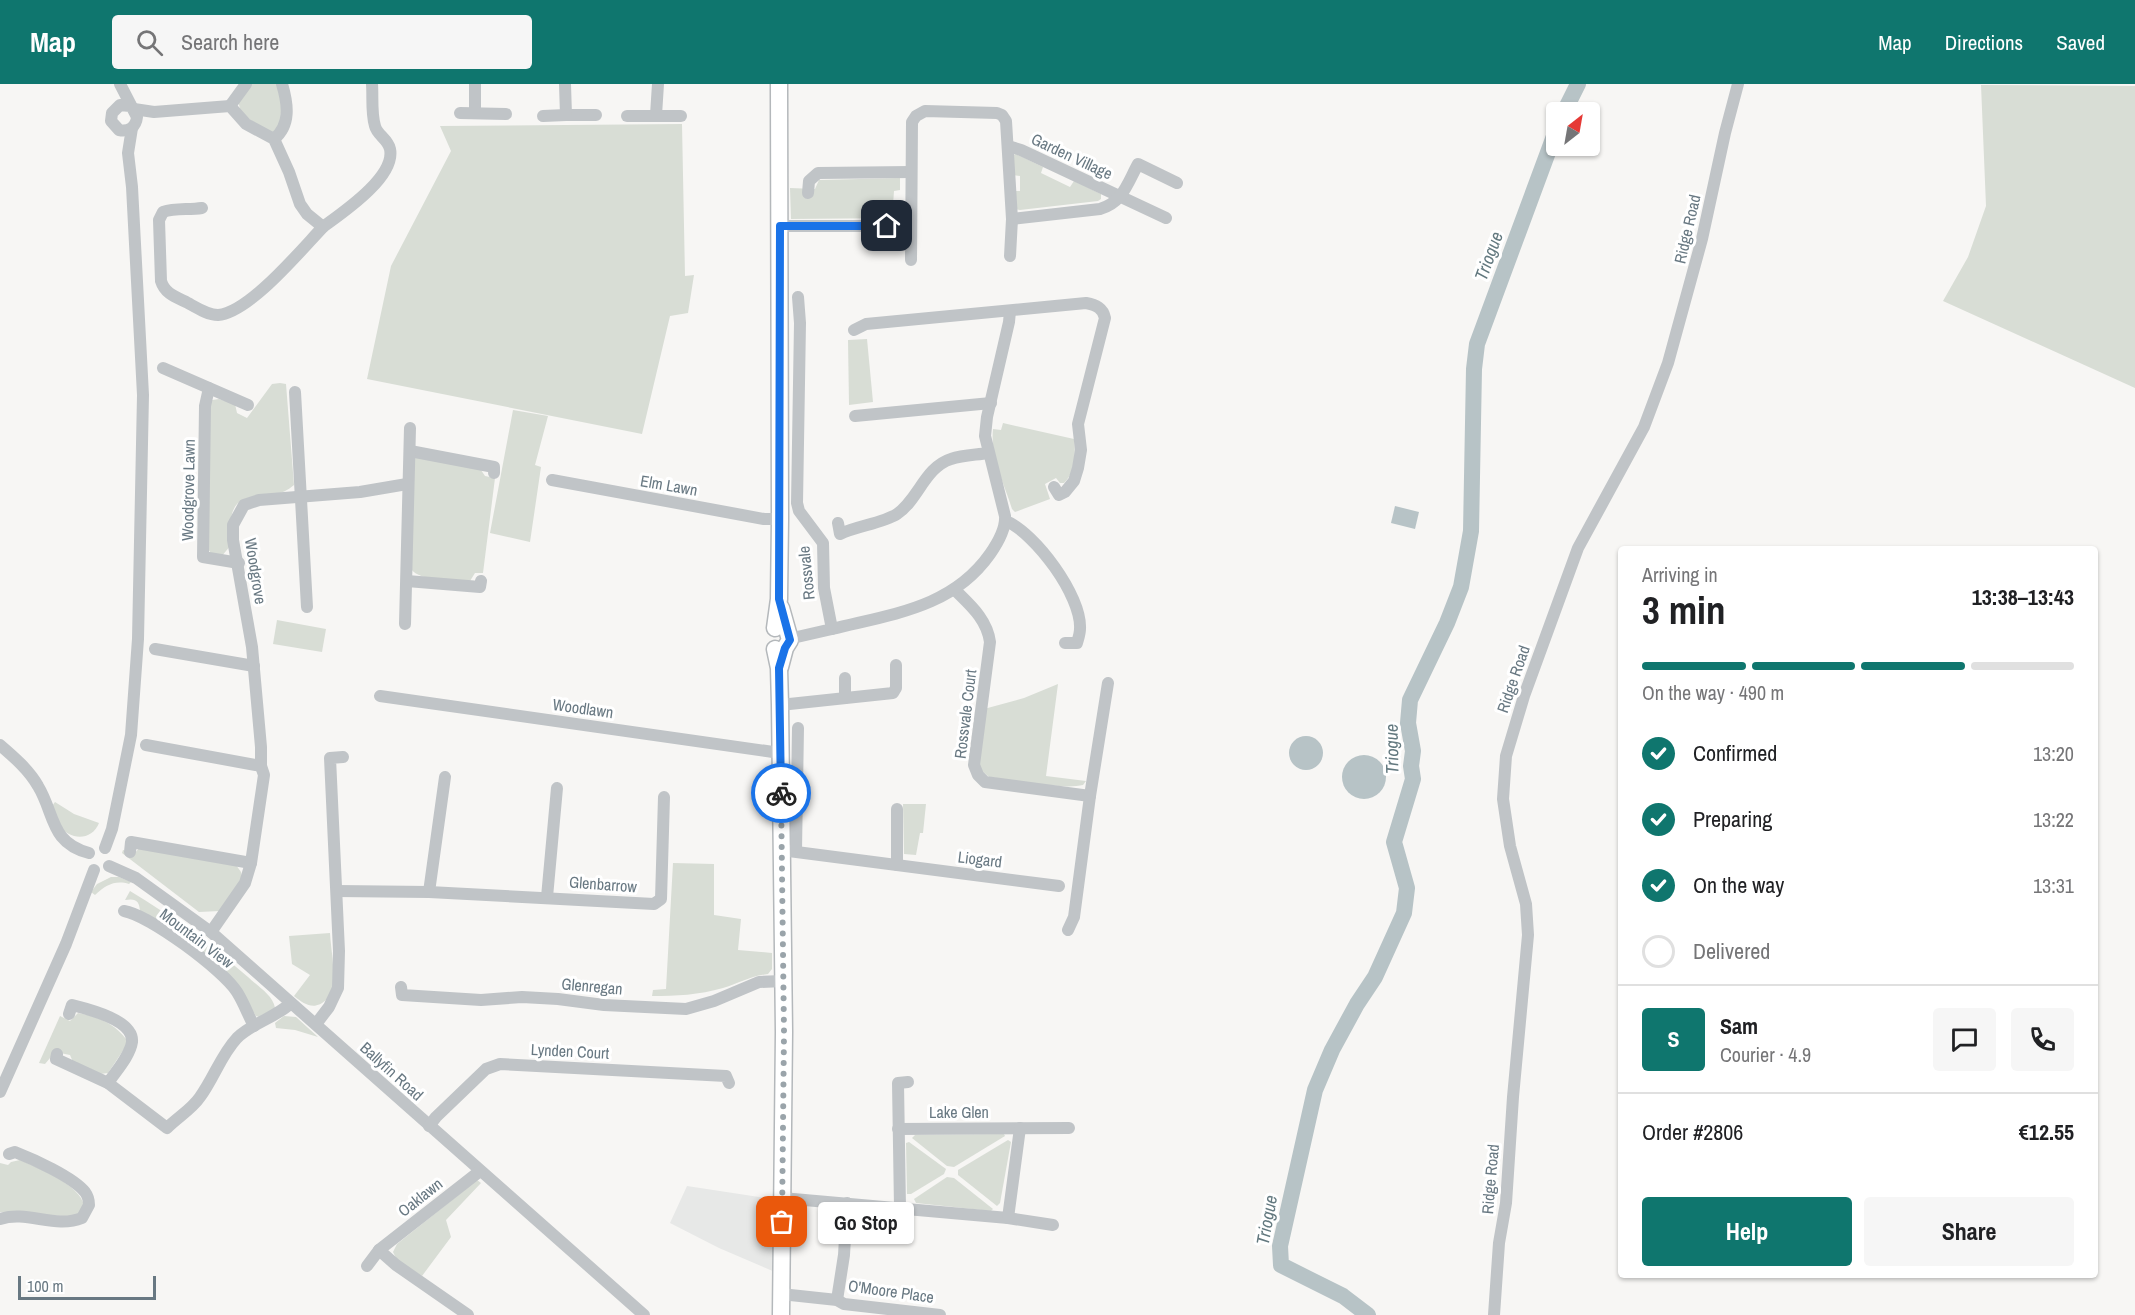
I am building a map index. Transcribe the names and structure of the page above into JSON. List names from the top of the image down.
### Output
{
  "streets": {
    "street": [
      "Garden Village",
      "Ridge Road",
      "Elm Lawn",
      "Woodgrove Lawn",
      "Woodgrove",
      "Rossvale",
      "Woodlawn",
      "Rossvale Court",
      "Liogard",
      "Glenbarrow",
      "Mountain View",
      "Glenregan",
      "Lynden Court",
      "Ballyfin Road",
      "Lake Glen",
      "Oaklawn",
      "O'Moore Place"
    ]
  },
  "crossings": [
    ["Woodgrove Lawn", "Woodgrove"],
    ["Woodgrove", "Ballyfin Road"],
    ["Lynden Court", "Ballyfin Road"],
    ["Ballyfin Road", "Oaklawn"]
  ],
  "water": ["Triogue"],
  "places": ["Go Stop"],
  "scale_bar": "100 m",
  "north": "top right",
  "page": {
    "header": "Map",
    "search": "Search here",
    "nav": ["Map", "Directions", "Saved"],
    "heading": ["3 min", "Arriving in", "13:38–13:43"],
    "panel": [
      "Sam",
      "Courier · 4.9",
      "Order #2806",
      "€12.55"
    ],
    "bar": "On the way · 490 m",
    "list": [
      ["Confirmed", "13:20"],
      ["Preparing", "13:22"],
      ["On the way", "13:31"],
      "Delivered"
    ],
    "round": "S",
    "buttons": ["Help", "Share"],
    "bubble": "Go Stop",
    "scale": "100 m"
  }
}
